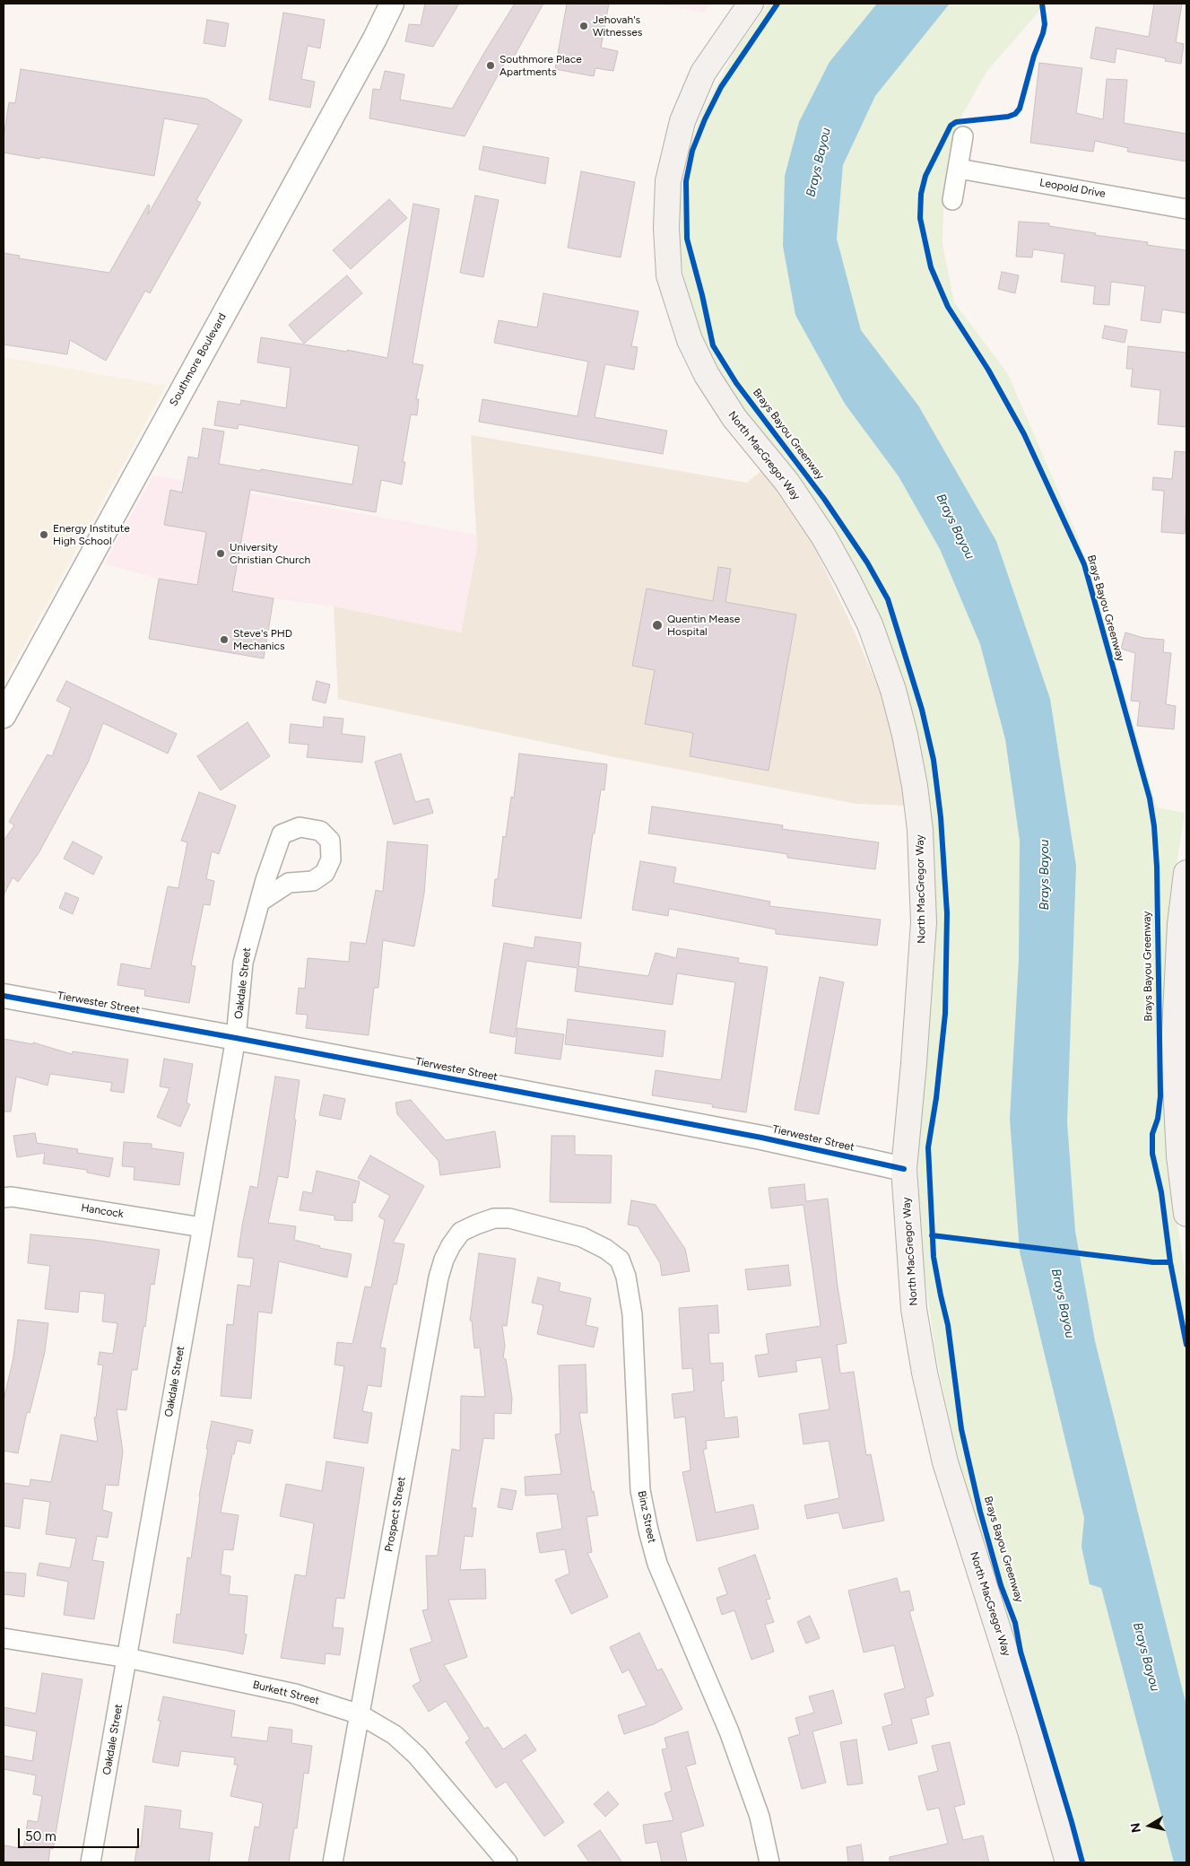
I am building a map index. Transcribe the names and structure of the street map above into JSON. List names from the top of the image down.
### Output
{
  "streets": {
    "main road": ["North MacGregor Way"],
    "street": [
      "Leopold Drive",
      "Southmore Boulevard",
      "Oakdale Street",
      "Tierwester Street",
      "Hancock",
      "Prospect Street",
      "Binz Street",
      "Burkett Street"
    ],
    "cycle path": ["Brays Bayou Greenway"]
  },
  "crossings": [
    ["North MacGregor Way", "Tierwester Street"],
    ["Oakdale Street", "Tierwester Street"],
    ["Oakdale Street", "Hancock"],
    ["Oakdale Street", "Burkett Street"],
    ["Prospect Street", "Binz Street"],
    ["Prospect Street", "Burkett Street"]
  ],
  "water": ["Brays Bayou"],
  "places": [
    "Jehovah's Witnesses",
    "Southmore Place Apartments",
    "Energy Institute High School",
    "University Christian Church",
    "Quentin Mease Hospital",
    "Steve's PHD Mechanics"
  ],
  "scale_bar": "50 m",
  "north": "left"
}
